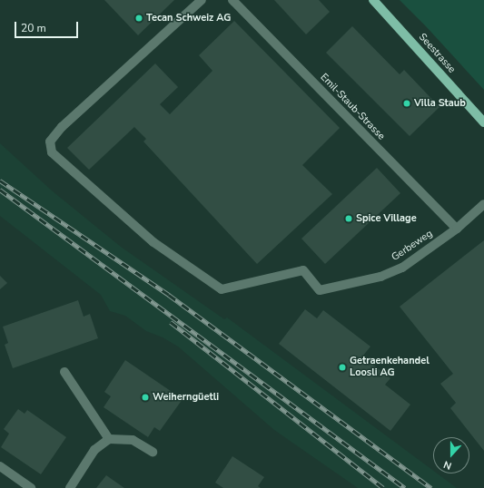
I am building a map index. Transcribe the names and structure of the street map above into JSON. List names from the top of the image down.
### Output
{
  "streets": {
    "main road": ["Seestrasse"],
    "street": ["Emil-Staub-Strasse", "Gerbeweg"]
  },
  "crossings": [
    ["Emil-Staub-Strasse", "Gerbeweg"]
  ],
  "places": [
    "Tecan Schweiz AG",
    "Villa Staub",
    "Spice Village",
    "Getraenkehandel Loosli AG",
    "Weiherngüetli"
  ],
  "scale_bar": "20 m",
  "north": "bottom"
}
